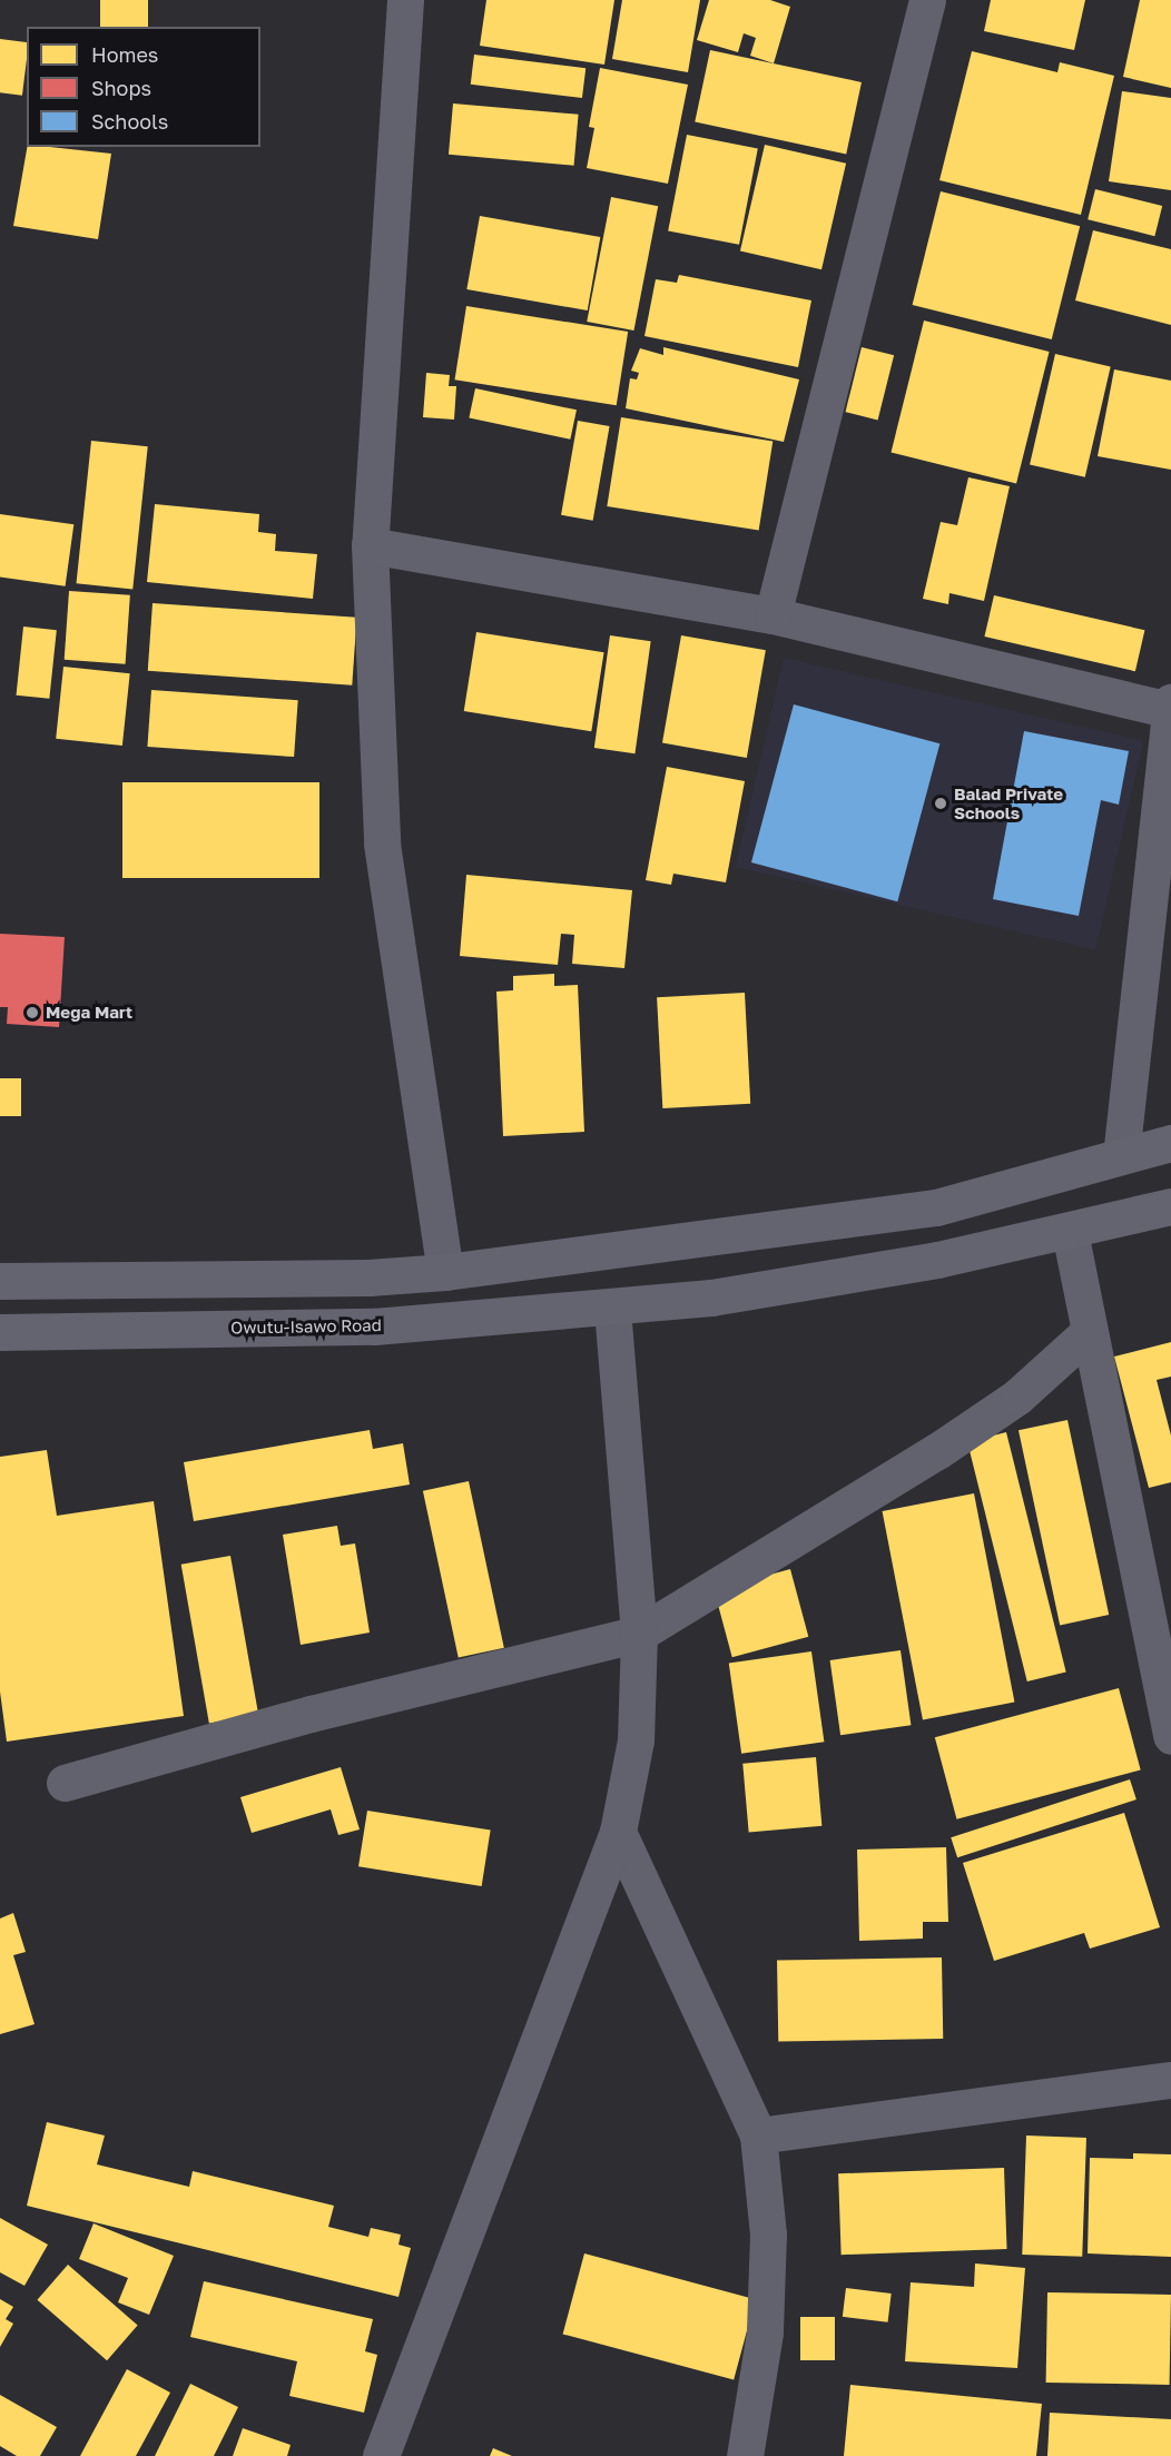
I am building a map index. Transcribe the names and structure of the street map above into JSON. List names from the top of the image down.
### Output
{
  "streets": {
    "street": ["Owutu-Isawo Road"]
  },
  "places": ["Balad Private Schools", "Mega Mart"],
  "legend": ["Homes", "Shops", "Schools"]
}
